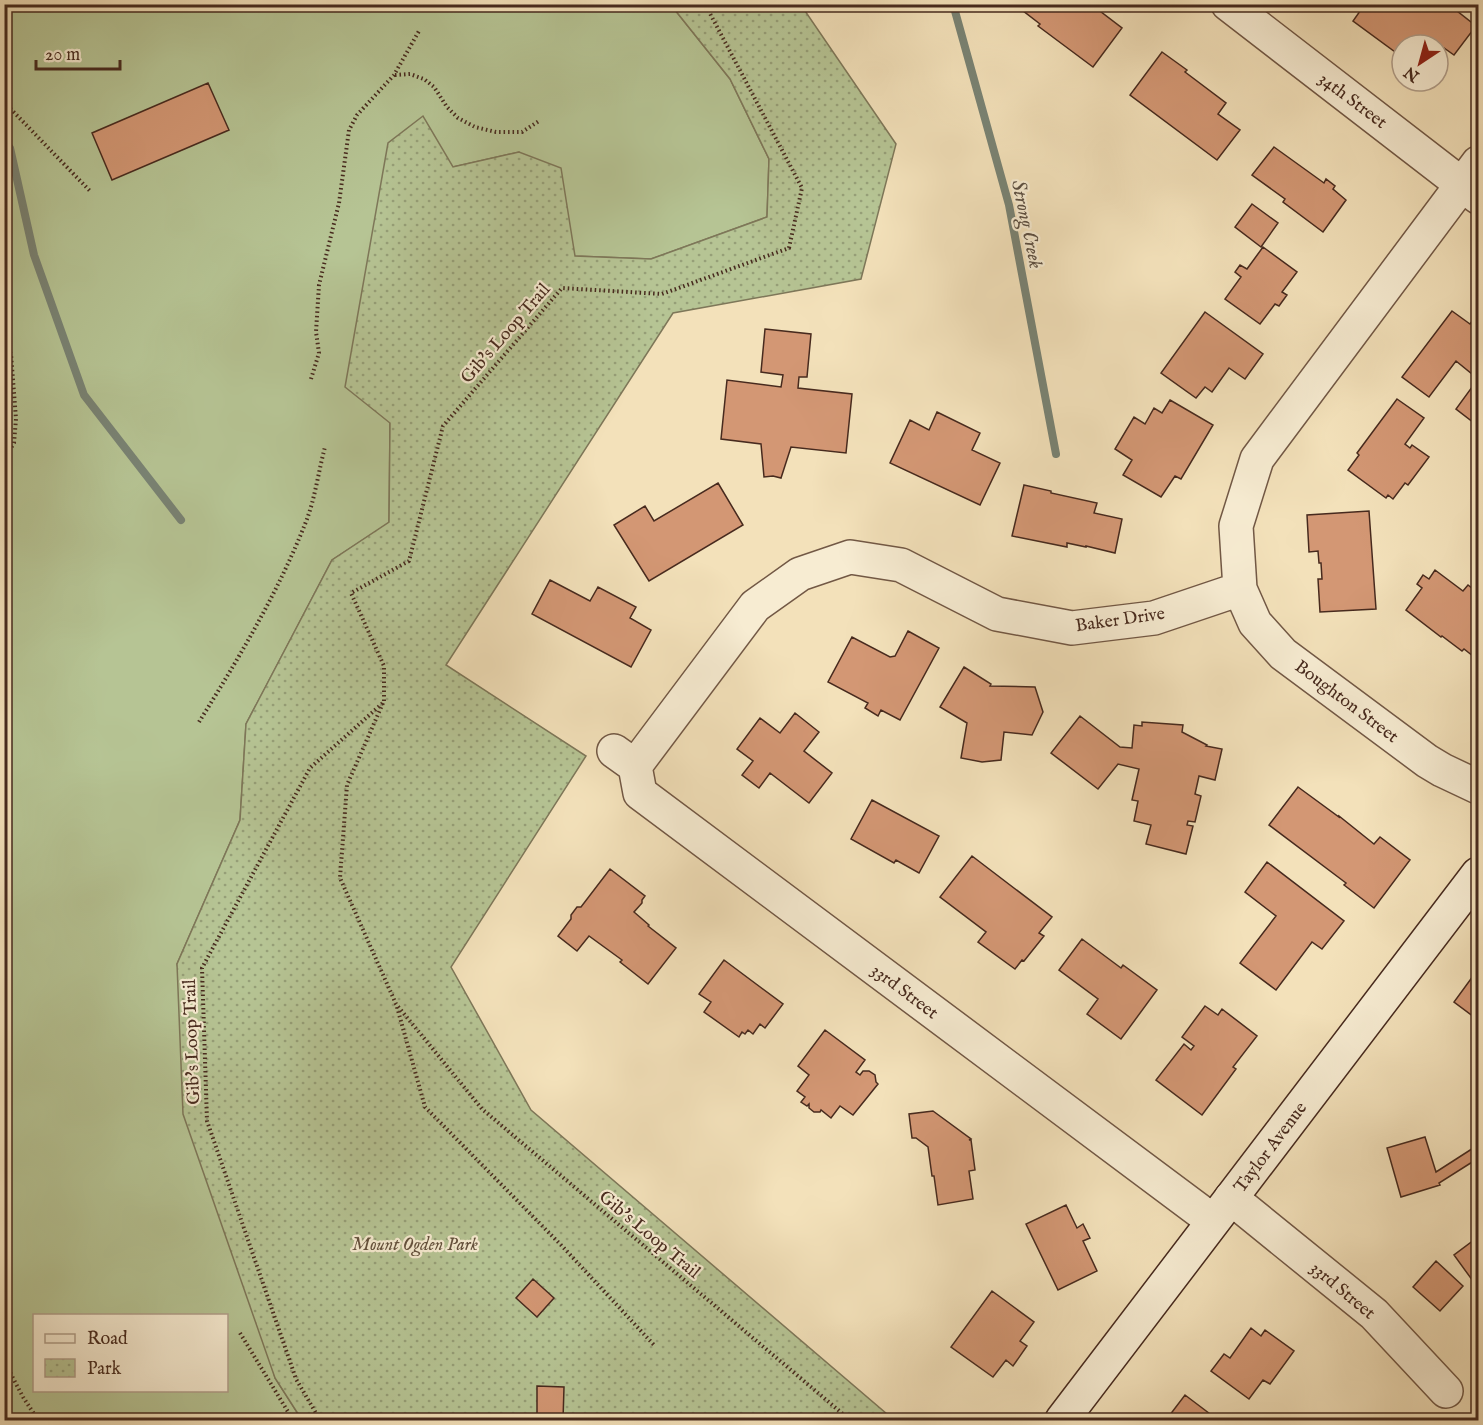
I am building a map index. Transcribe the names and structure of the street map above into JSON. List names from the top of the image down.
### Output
{
  "streets": {
    "street": [
      "34th Street",
      "Baker Drive",
      "Boughton Street",
      "33rd Street",
      "Taylor Avenue"
    ],
    "path": ["Gib's Loop Trail"]
  },
  "crossings": [
    ["Baker Drive", "Boughton Street"],
    ["Baker Drive", "33rd Street"],
    ["33rd Street", "Taylor Avenue"]
  ],
  "water": ["Strong Creek"],
  "parks": ["Mount Ogden Park"],
  "legend": ["Road", "Park"],
  "scale_bar": "20 m",
  "north": "bottom left"
}
